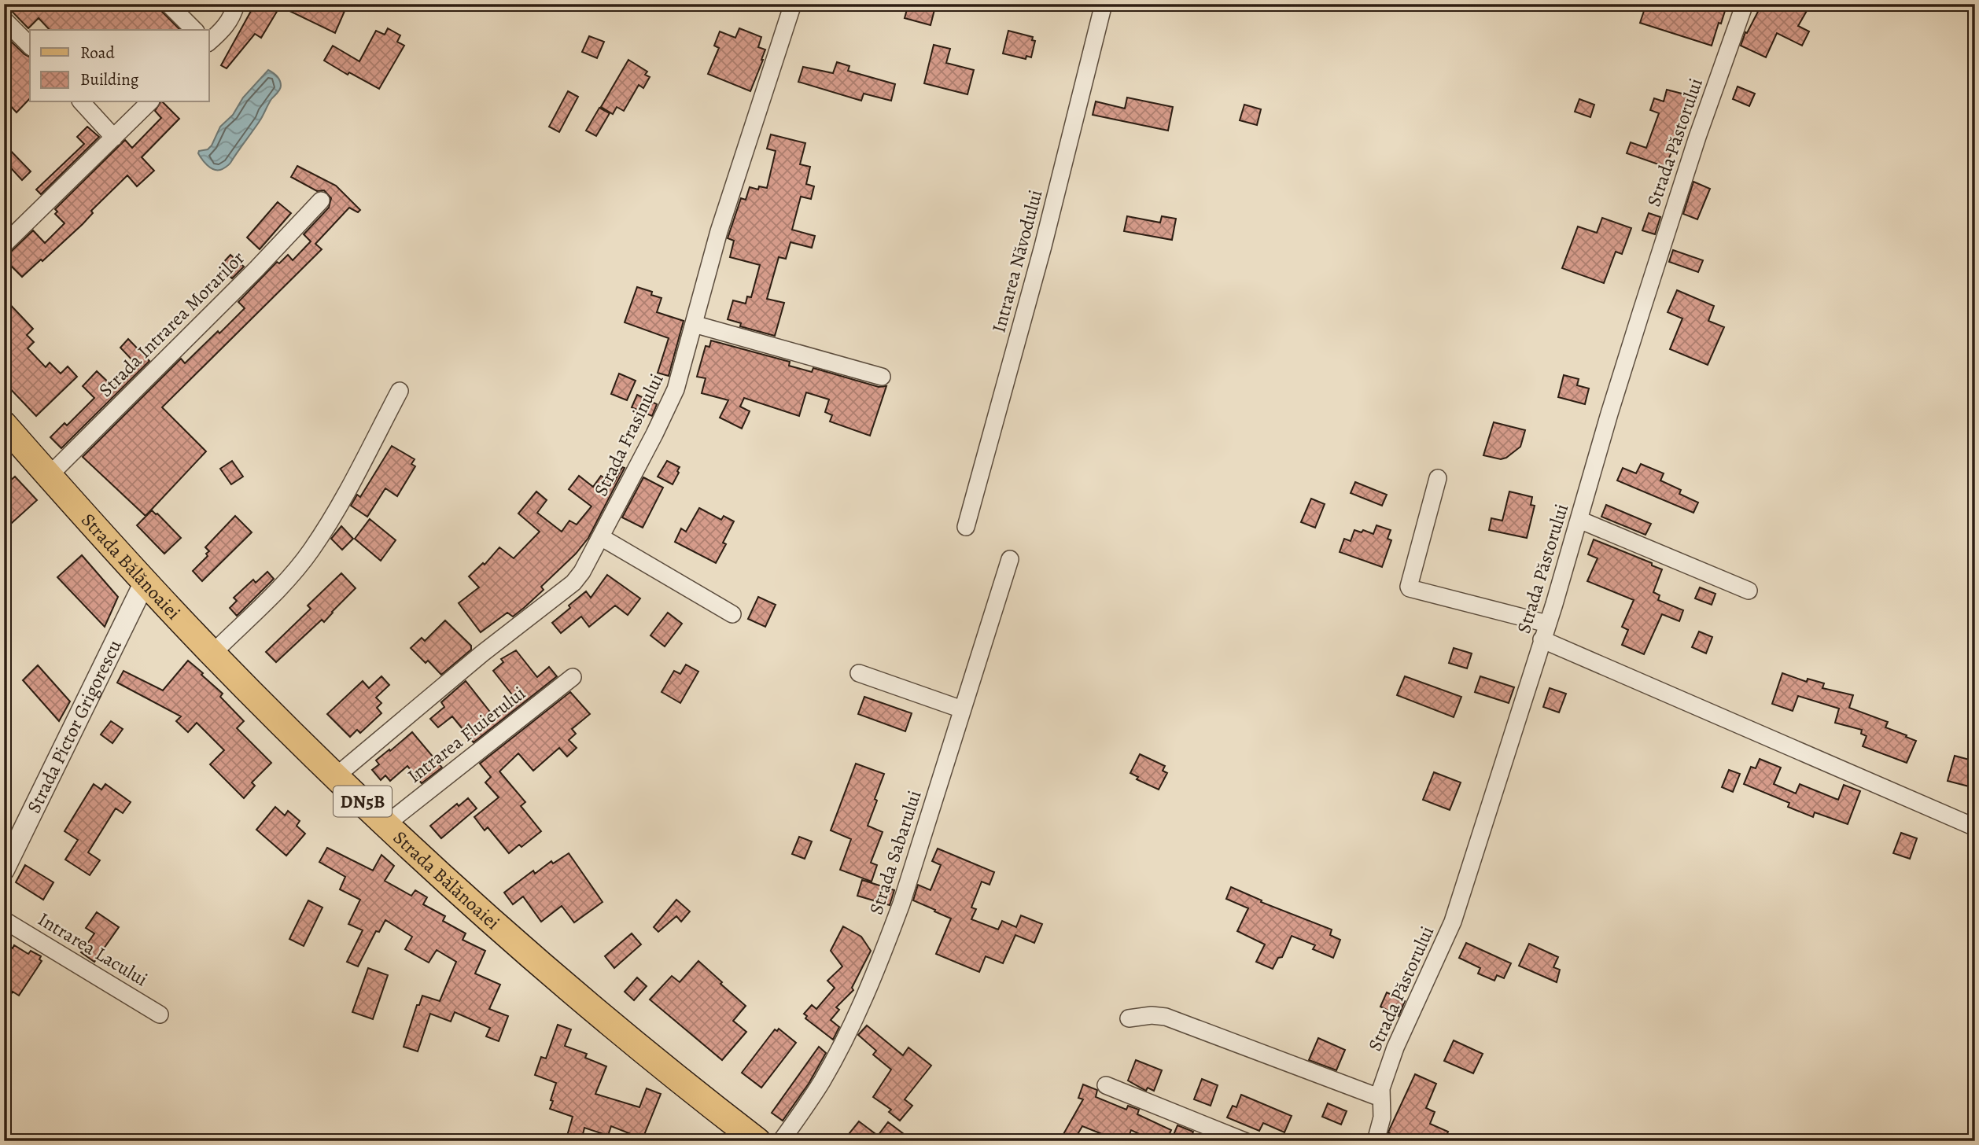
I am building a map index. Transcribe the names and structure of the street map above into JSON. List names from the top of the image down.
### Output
{
  "streets": {
    "main road": ["Strada Bălănoaiei", "DN5B"],
    "street": [
      "Strada Păstorului",
      "Intrarea Năvodului",
      "Strada Intrarea Morarilor",
      "Strada Frasinului",
      "Strada Pictor Grigorescu",
      "Intrarea Fluierului",
      "Strada Sabarului",
      "Intrarea Lacului"
    ]
  },
  "crossings": [
    ["Strada Intrarea Morarilor", "Strada Bălănoaiei"],
    ["Strada Frasinului", "Strada Bălănoaiei"],
    ["Strada Bălănoaiei", "Strada Pictor Grigorescu"],
    ["Strada Bălănoaiei", "Intrarea Fluierului"]
  ],
  "legend": ["Road", "Building"]
}
